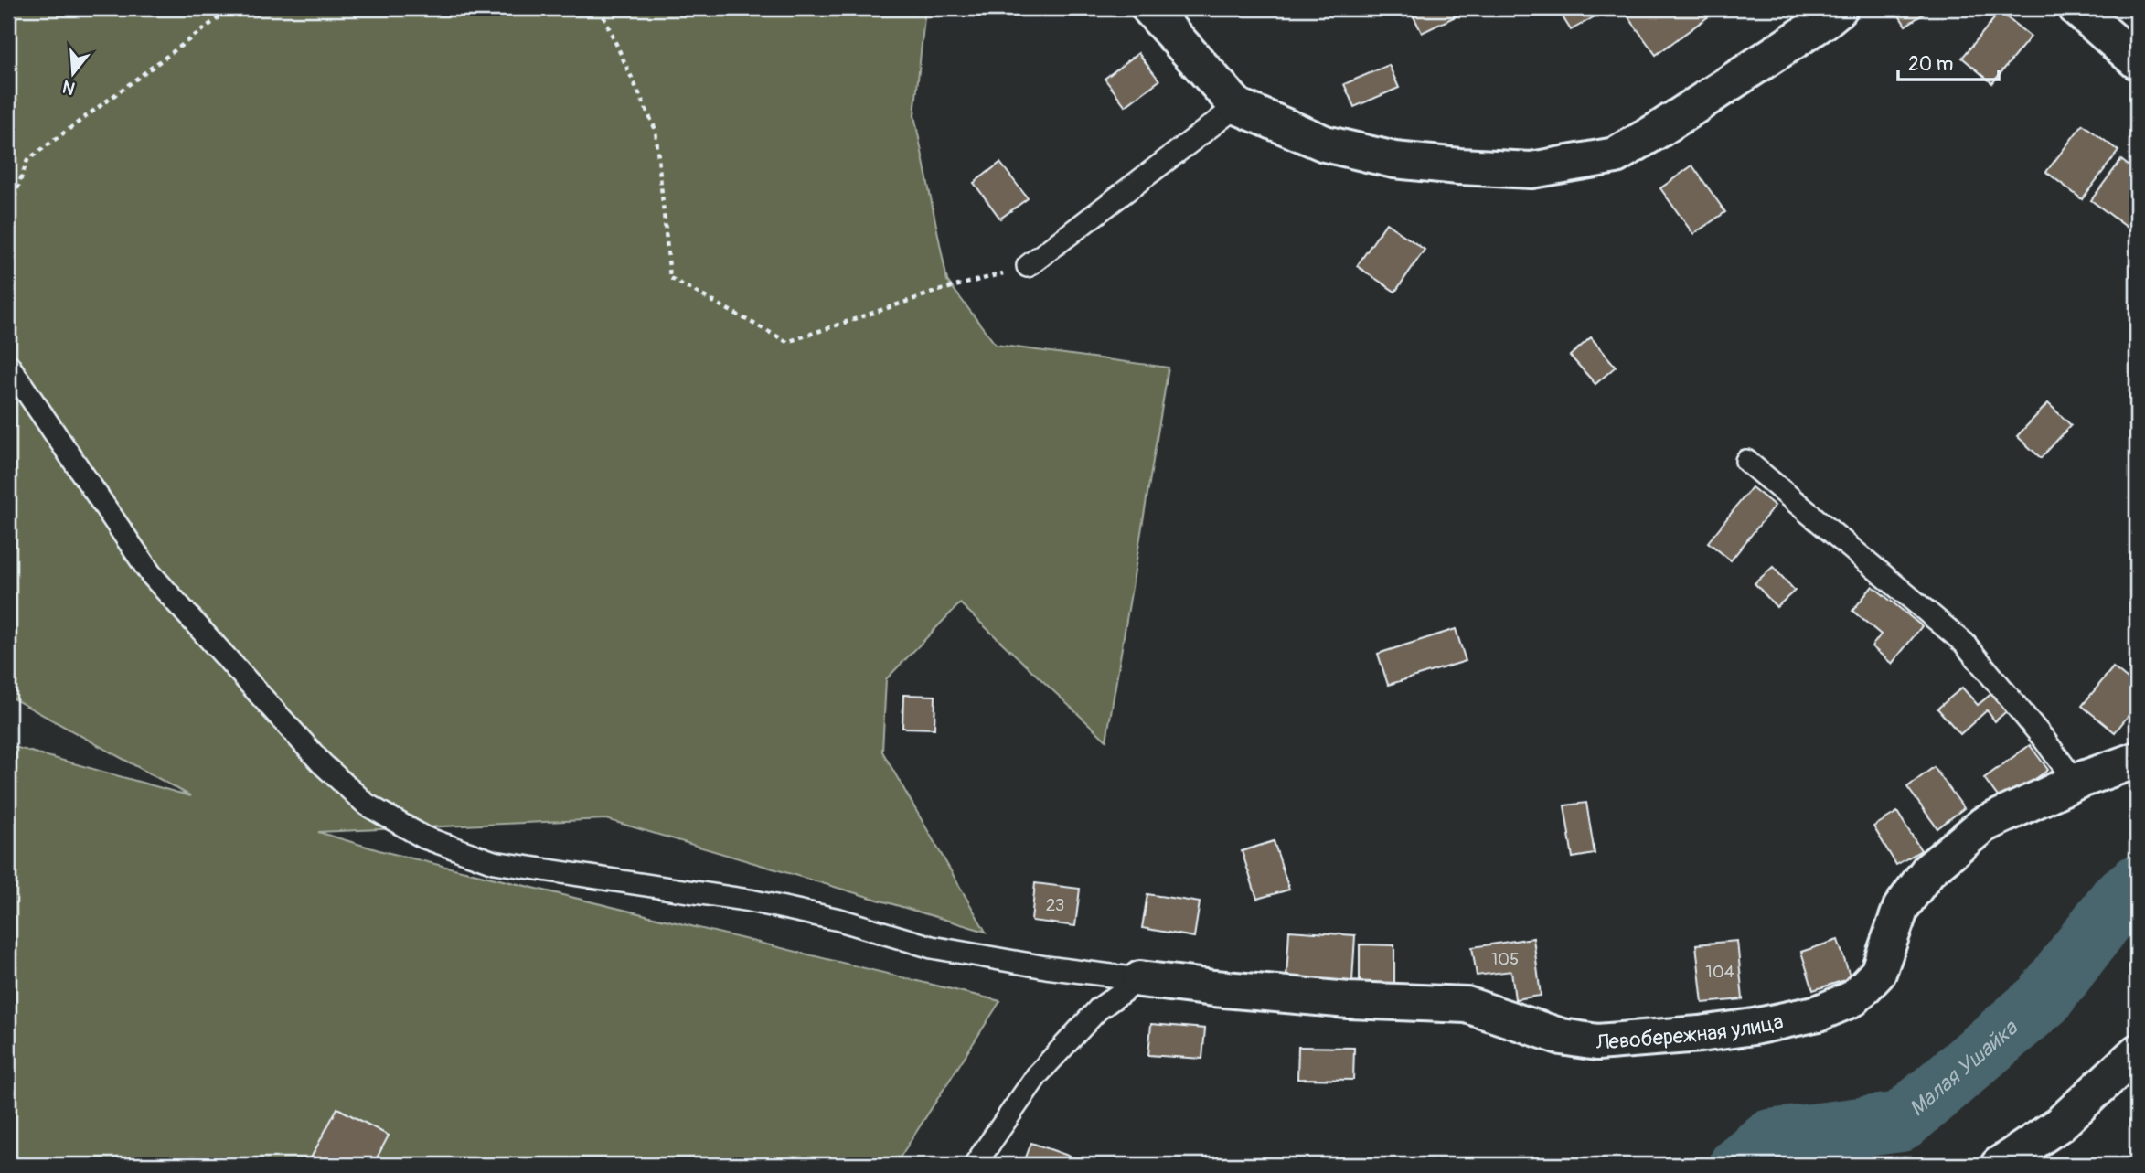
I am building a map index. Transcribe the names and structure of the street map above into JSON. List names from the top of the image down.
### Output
{
  "streets": {
    "street": ["Левобережная улица"]
  },
  "water": ["Малая Ушайка"],
  "house_numbers": ["23", "105", "104"],
  "scale_bar": "20 m",
  "north": "bottom"
}
